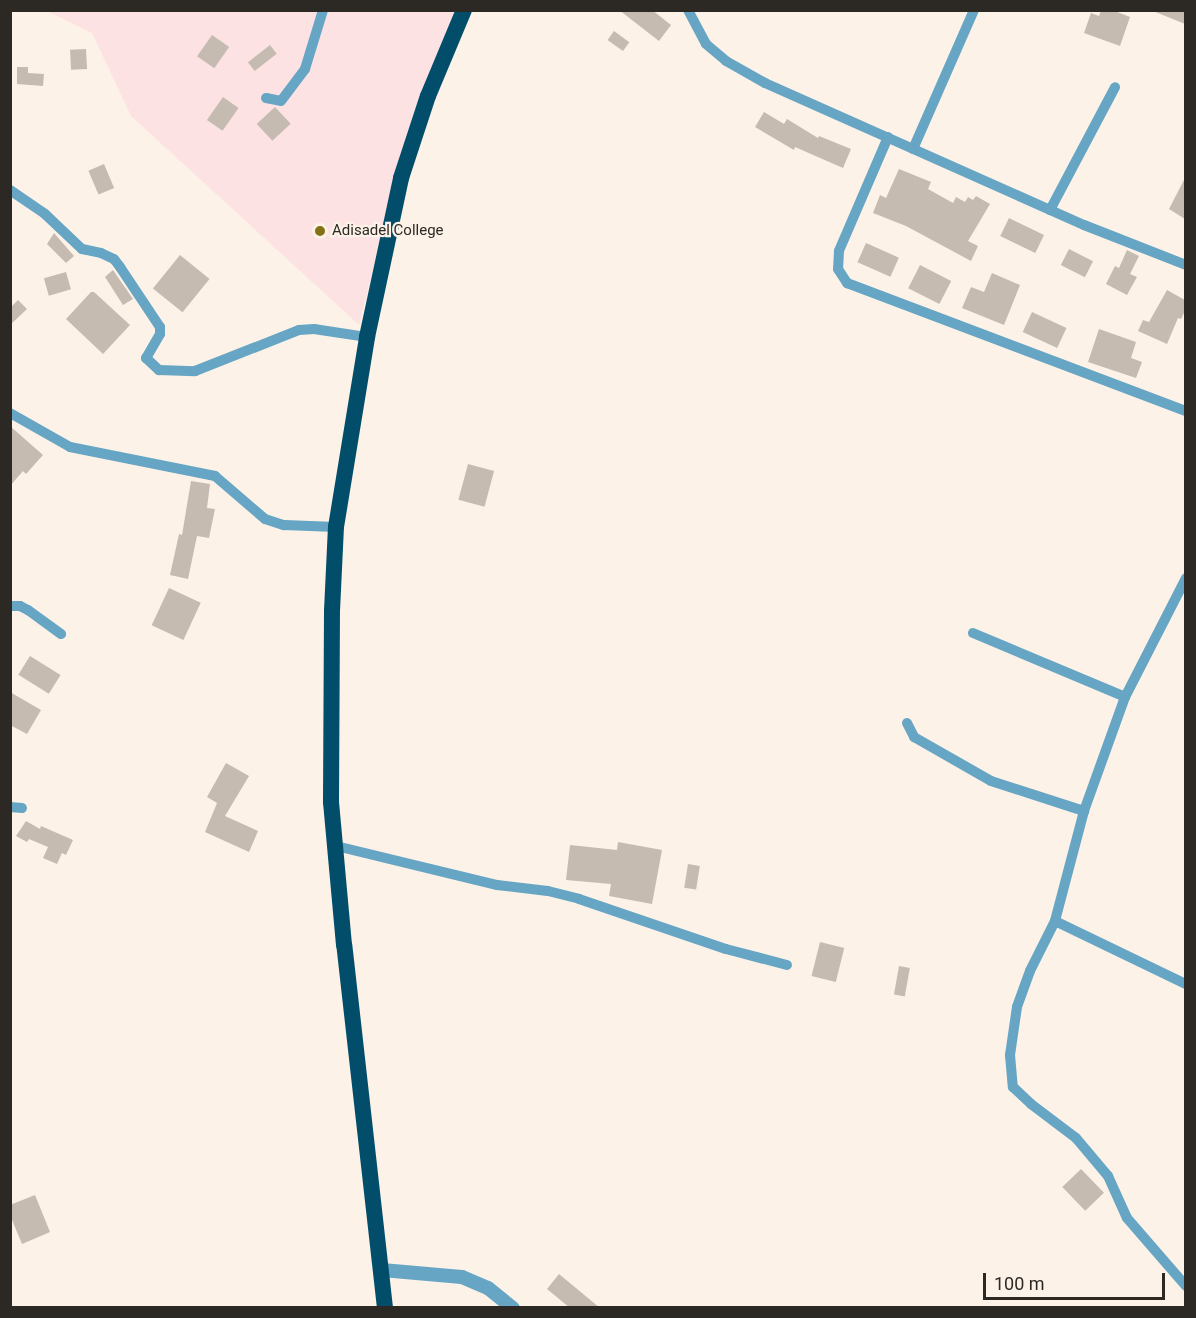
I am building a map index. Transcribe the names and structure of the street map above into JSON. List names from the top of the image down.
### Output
{
  "places": ["Adisadel College"],
  "scale_bar": "100 m"
}
